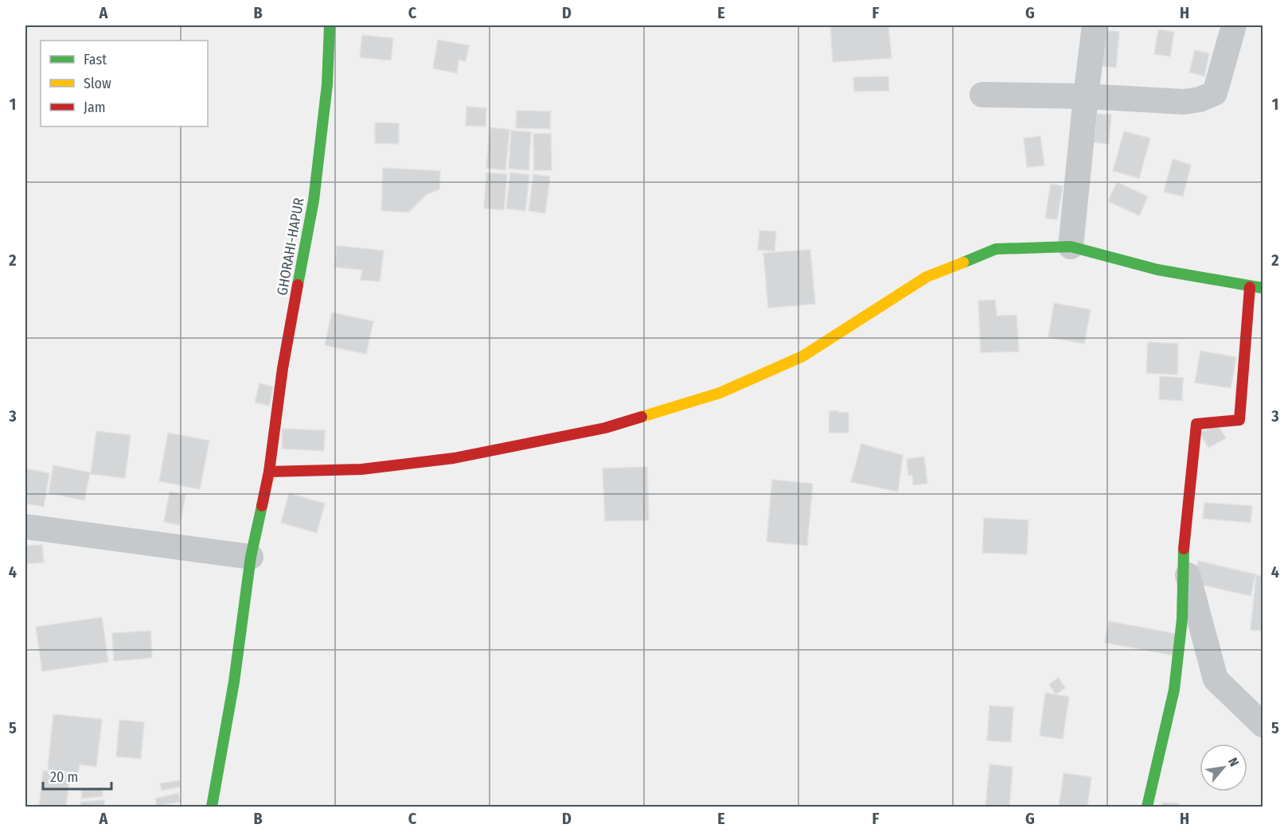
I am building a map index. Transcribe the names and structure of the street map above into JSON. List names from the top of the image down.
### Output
{
  "streets": {
    "street": ["GHORAHI-HAPUR"]
  },
  "legend": ["Fast", "Slow", "Jam"],
  "scale_bar": "20 m",
  "north": "top right",
  "grid": {
    "columns": [
      "A",
      "B",
      "C",
      "D",
      "E",
      "F",
      "G",
      "H"
    ],
    "rows": [
      "1",
      "2",
      "3",
      "4",
      "5"
    ]
  }
}
